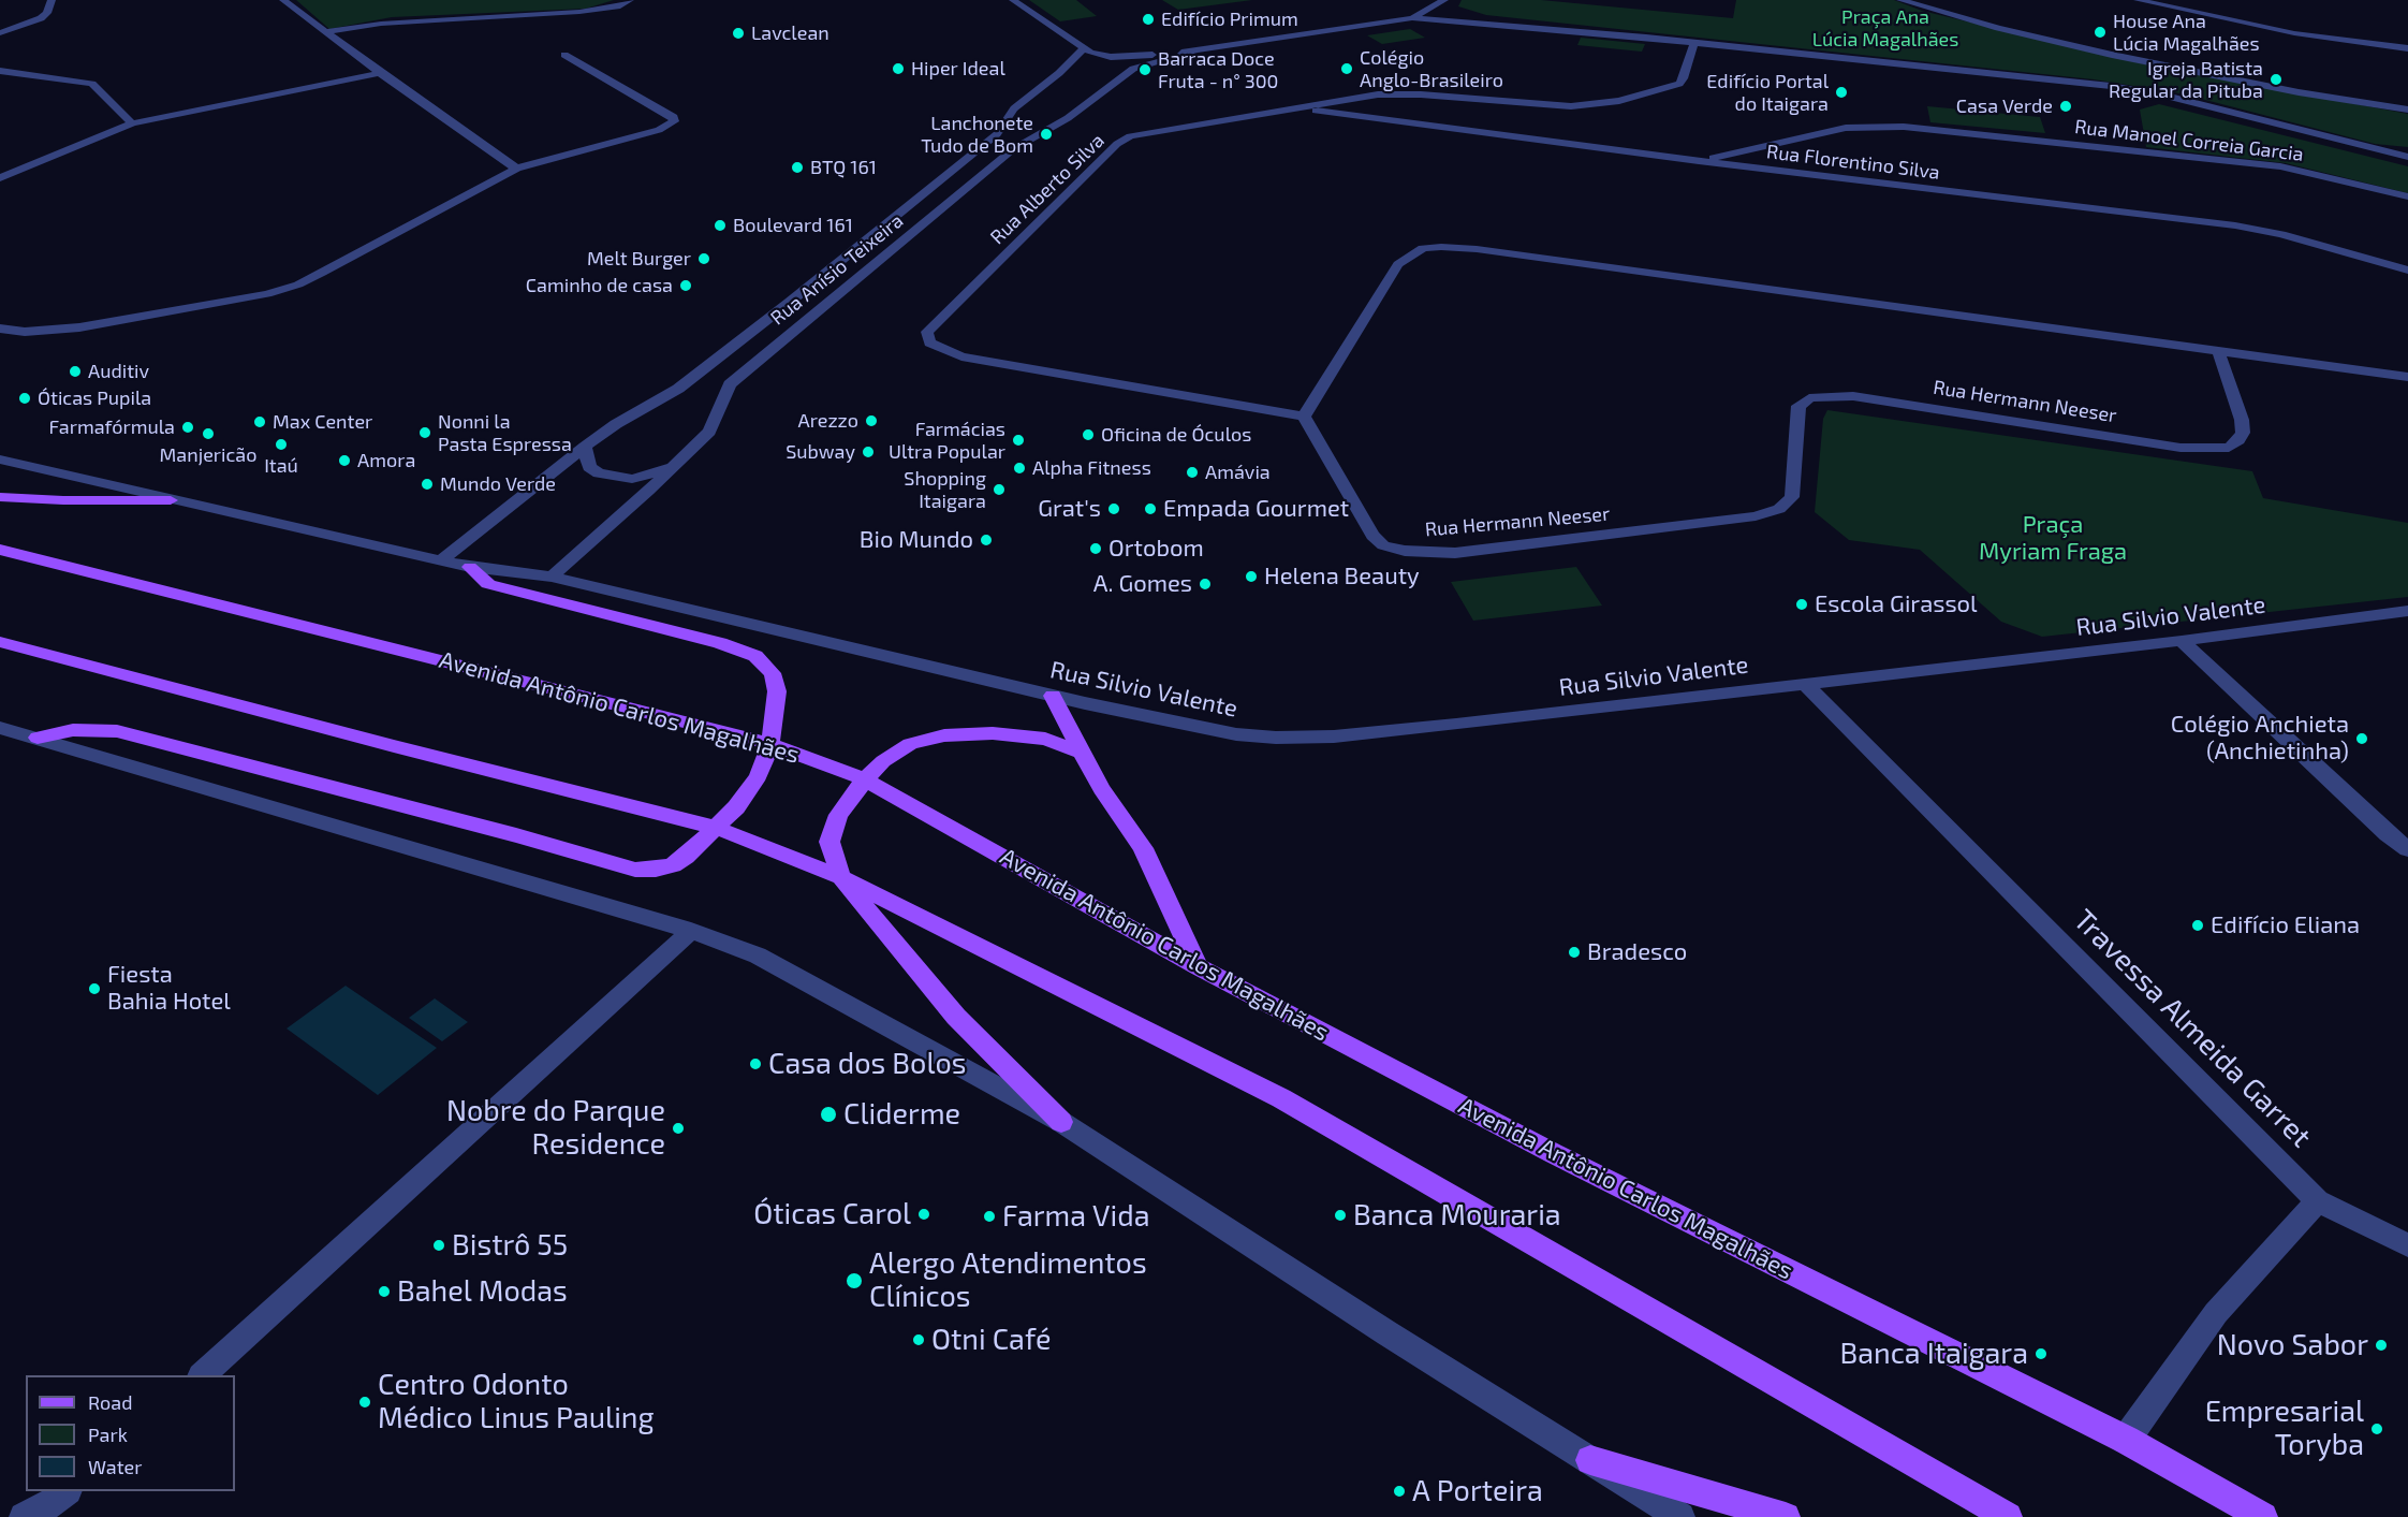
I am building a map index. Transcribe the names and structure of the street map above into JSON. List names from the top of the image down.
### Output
{
  "streets": {
    "main road": ["Avenida Antônio Carlos Magalhães"],
    "street": [
      "Rua Manoel Correia Garcia",
      "Rua Florentino Silva",
      "Rua Alberto Silva",
      "Rua Anísio Teixeira",
      "Rua Hermann Neeser",
      "Rua Silvio Valente",
      "Travessa Almeida Garret"
    ]
  },
  "crossings": [
    ["Rua Manoel Correia Garcia", "Rua Florentino Silva"],
    ["Rua Florentino Silva", "Rua Alberto Silva"],
    ["Rua Alberto Silva", "Rua Hermann Neeser"],
    ["Rua Anísio Teixeira", "Rua Silvio Valente"],
    ["Rua Silvio Valente", "Travessa Almeida Garret"]
  ],
  "parks": ["Praça Ana Lúcia Magalhães", "Praça Myriam Fraga"],
  "places": [
    "Edifício Primum",
    "House Ana Lúcia Magalhães",
    "Lavclean",
    "Hiper Ideal",
    "Colégio Anglo-Brasileiro",
    "Barraca Doce Fruta - n° 300",
    "Igreja Batista Regular da Pituba",
    "Edifício Portal do Itaigara",
    "Casa Verde",
    "Lanchonete Tudo de Bom",
    "BTQ 161",
    "Boulevard 161",
    "Melt Burger",
    "Caminho de casa",
    "Auditiv",
    "Óticas Pupila",
    "Arezzo",
    "Max Center",
    "Farmafórmula",
    "Nonni la Pasta Espressa",
    "Manjericão",
    "Oficina de Óculos",
    "Farmácias Ultra Popular",
    "Itaú",
    "Subway",
    "Amora",
    "Alpha Fitness",
    "Amávia",
    "Mundo Verde",
    "Shopping Itaigara",
    "Grat's",
    "Empada Gourmet",
    "Bio Mundo",
    "Ortobom",
    "Helena Beauty",
    "A. Gomes",
    "Escola Girassol",
    "Colégio Anchieta (Anchietinha)",
    "Edifício Eliana",
    "Bradesco",
    "Fiesta Bahia Hotel",
    "Casa dos Bolos",
    "Cliderme",
    "Nobre do Parque Residence",
    "Óticas Carol",
    "Banca Mouraria",
    "Farma Vida",
    "Bistrô 55",
    "Alergo Atendimentos Clínicos",
    "Bahel Modas",
    "Otni Café",
    "Novo Sabor",
    "Banca Itaigara",
    "Centro Odonto Médico Linus Pauling",
    "Empresarial Toryba",
    "A Porteira"
  ],
  "legend": ["Road", "Park", "Water"]
}
